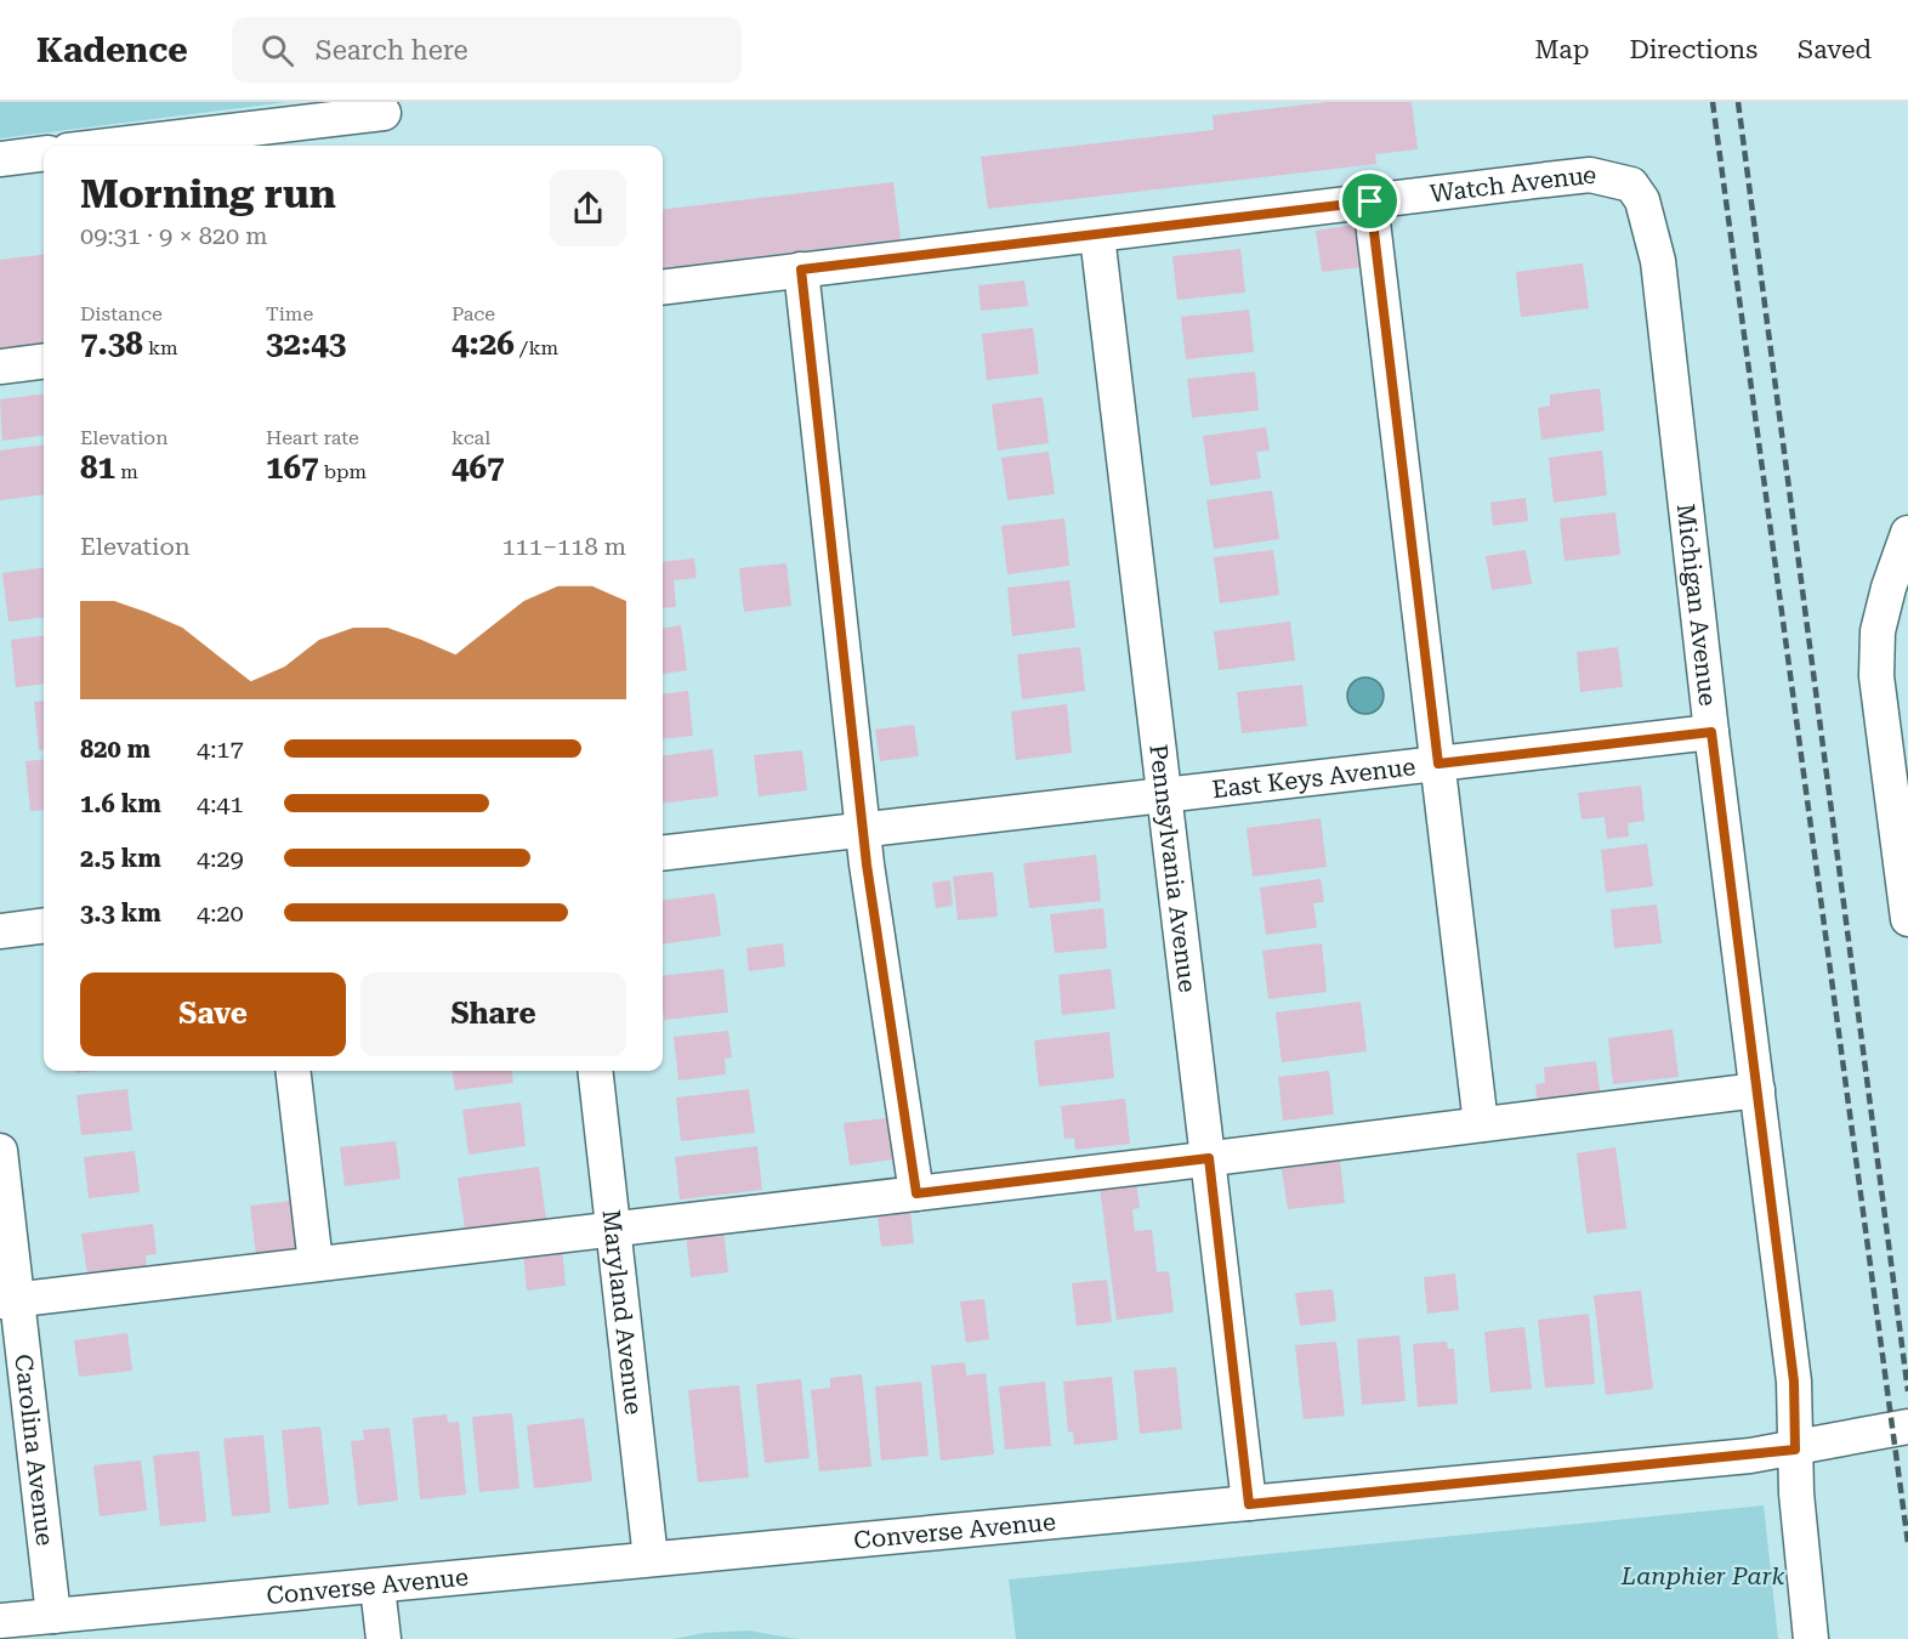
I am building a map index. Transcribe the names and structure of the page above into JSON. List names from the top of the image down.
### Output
{
  "streets": {
    "street": [
      "Watch Avenue",
      "Michigan Avenue",
      "East Keys Avenue",
      "Pennsylvania Avenue",
      "Maryland Avenue",
      "Carolina Avenue",
      "Converse Avenue"
    ]
  },
  "crossings": [
    ["Watch Avenue", "Michigan Avenue"],
    ["Watch Avenue", "Pennsylvania Avenue"],
    ["Michigan Avenue", "East Keys Avenue"],
    ["Michigan Avenue", "Converse Avenue"],
    ["East Keys Avenue", "Pennsylvania Avenue"],
    ["Pennsylvania Avenue", "Converse Avenue"],
    ["Maryland Avenue", "Converse Avenue"],
    ["Carolina Avenue", "Converse Avenue"]
  ],
  "parks": ["Lanphier Park"],
  "page": {
    "header": "Kadence",
    "search": "Search here",
    "nav": ["Map", "Directions", "Saved"],
    "heading": ["Morning run", "09:31 · 9 × 820 m"],
    "stats": [
      ["Distance", "7.38 km"],
      ["Time", "32:43"],
      ["Pace", "4:26 /km"],
      ["Elevation", "81 m"],
      ["Heart rate", "167 bpm"],
      ["kcal", "467"]
    ],
    "chart": ["Elevation", "111–118 m"],
    "list": [
      {
        "name": "820 m",
        "note": "4:17"
      },
      {
        "name": "1.6 km",
        "note": "4:41"
      },
      {
        "name": "2.5 km",
        "note": "4:29"
      },
      {
        "name": "3.3 km",
        "note": "4:20"
      }
    ],
    "buttons": ["Save", "Share"]
  }
}
